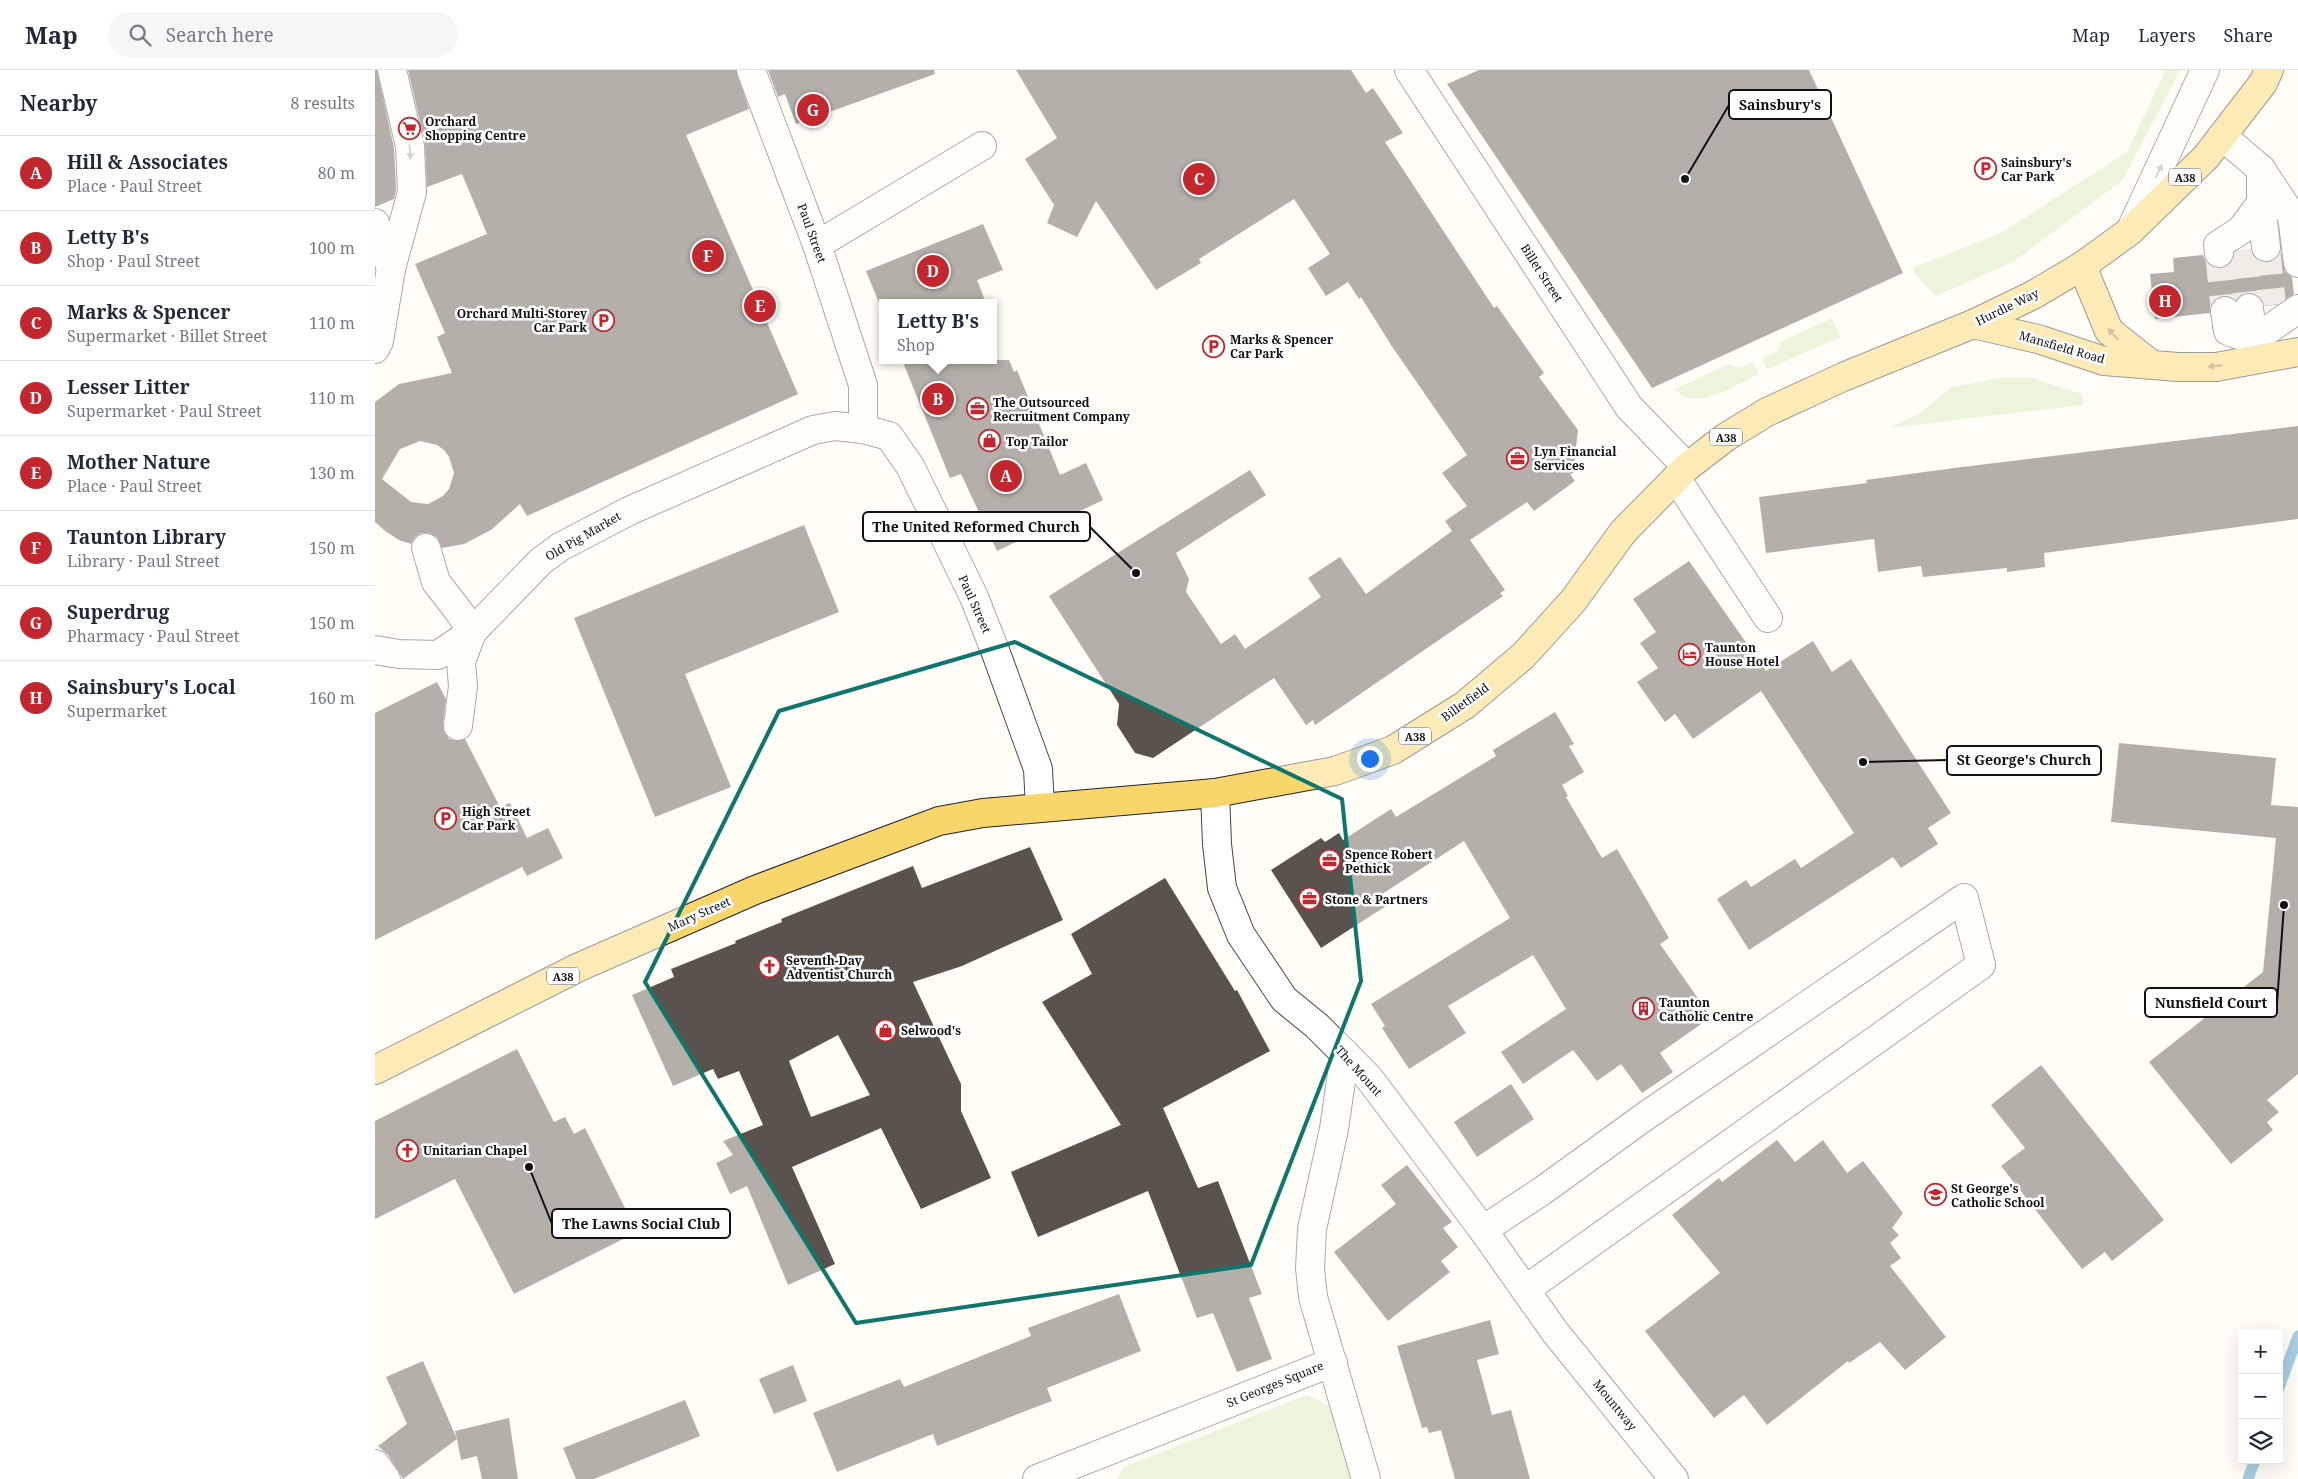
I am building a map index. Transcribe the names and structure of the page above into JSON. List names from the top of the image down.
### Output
{
  "streets": {
    "main road": [
      "A38",
      "Hurdle Way",
      "Mansfield Road",
      "Billetfield",
      "Mary Street"
    ],
    "street": [
      "Paul Street",
      "Billet Street",
      "Old Pig Market",
      "The Mount",
      "St Georges Square",
      "Mountway"
    ]
  },
  "crossings": [
    ["Paul Street", "Old Pig Market"],
    ["Paul Street", "Billetfield"],
    ["Paul Street", "Mary Street"],
    ["Billet Street", "Hurdle Way"],
    ["Billet Street", "Billetfield"],
    ["Hurdle Way", "Mansfield Road"],
    ["Hurdle Way", "Billetfield"],
    ["Billetfield", "Mary Street"],
    ["Billetfield", "The Mount"],
    ["The Mount", "St Georges Square"],
    ["The Mount", "Mountway"]
  ],
  "places": {
    "supermarket": ["Orchard Shopping Centre"],
    "parking": [
      "Sainsbury's Car Park",
      "Orchard Multi-Storey Car Park",
      "Marks & Spencer Car Park",
      "High Street Car Park"
    ],
    "other": [
      "Sainsbury's",
      "The United Reformed Church",
      "St George's Church",
      "Nunsfield Court",
      "The Lawns Social Club"
    ],
    "office": [
      "The Outsourced Recruitment Company",
      "Lyn Financial Services",
      "Spence Robert Pethick",
      "Stone & Partners"
    ],
    "shop": ["Top Tailor", "Selwood's"],
    "hotel": ["Taunton House Hotel"],
    "church": ["Seventh-Day Adventist Church", "Unitarian Chapel"],
    "building": ["Taunton Catholic Centre"],
    "school or university": ["St George's Catholic School"]
  },
  "page": {
    "header": "Map",
    "search": "Search here",
    "nav": ["Map", "Layers", "Share"],
    "heading": ["Nearby", "8 results"],
    "pins": [
      "G",
      "C",
      "F",
      "D",
      "H",
      "E",
      "B",
      "A"
    ],
    "list": [
      {
        "mark": "A",
        "name": "Hill & Associates",
        "note": "Place · Paul Street",
        "value": "80 m"
      },
      {
        "mark": "B",
        "name": "Letty B's",
        "note": "Shop · Paul Street",
        "value": "100 m"
      },
      {
        "mark": "C",
        "name": "Marks & Spencer",
        "note": "Supermarket · Billet Street",
        "value": "110 m"
      },
      {
        "mark": "D",
        "name": "Lesser Litter",
        "note": "Supermarket · Paul Street",
        "value": "110 m"
      },
      {
        "mark": "E",
        "name": "Mother Nature",
        "note": "Place · Paul Street",
        "value": "130 m"
      },
      {
        "mark": "F",
        "name": "Taunton Library",
        "note": "Library · Paul Street",
        "value": "150 m"
      },
      {
        "mark": "G",
        "name": "Superdrug",
        "note": "Pharmacy · Paul Street",
        "value": "150 m"
      },
      {
        "mark": "H",
        "name": "Sainsbury's Local",
        "note": "Supermarket",
        "value": "160 m"
      }
    ],
    "popup": ["Letty B's", "Shop"],
    "map_buttons": ["+", "−"]
  }
}
